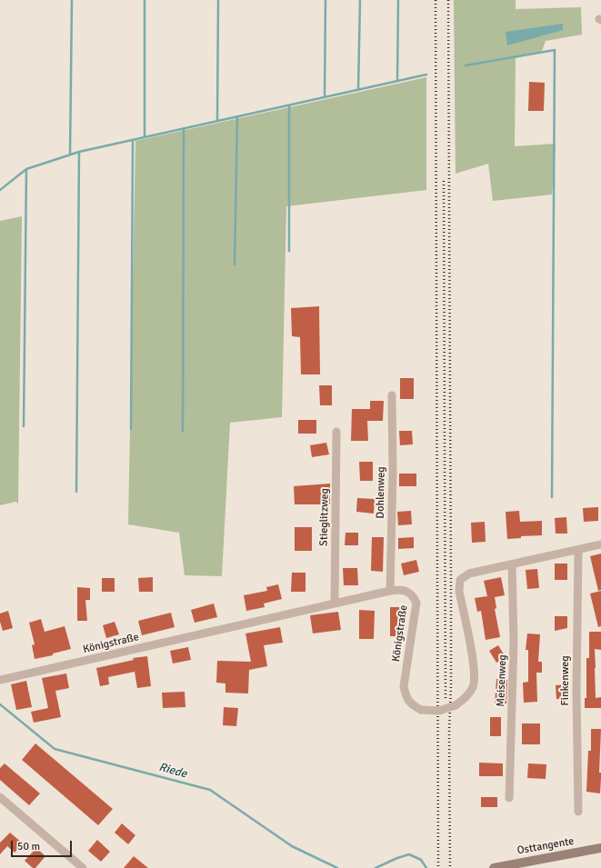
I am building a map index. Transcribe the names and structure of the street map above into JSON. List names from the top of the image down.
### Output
{
  "streets": {
    "main road": ["Osttangente"],
    "street": [
      "Dohlenweg",
      "Stieglitzweg",
      "Königstraße",
      "Meisenweg",
      "Finkenweg"
    ]
  },
  "crossings": [
    ["Dohlenweg", "Königstraße"],
    ["Stieglitzweg", "Königstraße"],
    ["Königstraße", "Meisenweg"],
    ["Königstraße", "Finkenweg"]
  ],
  "water": ["Riede"],
  "scale_bar": "50 m"
}
